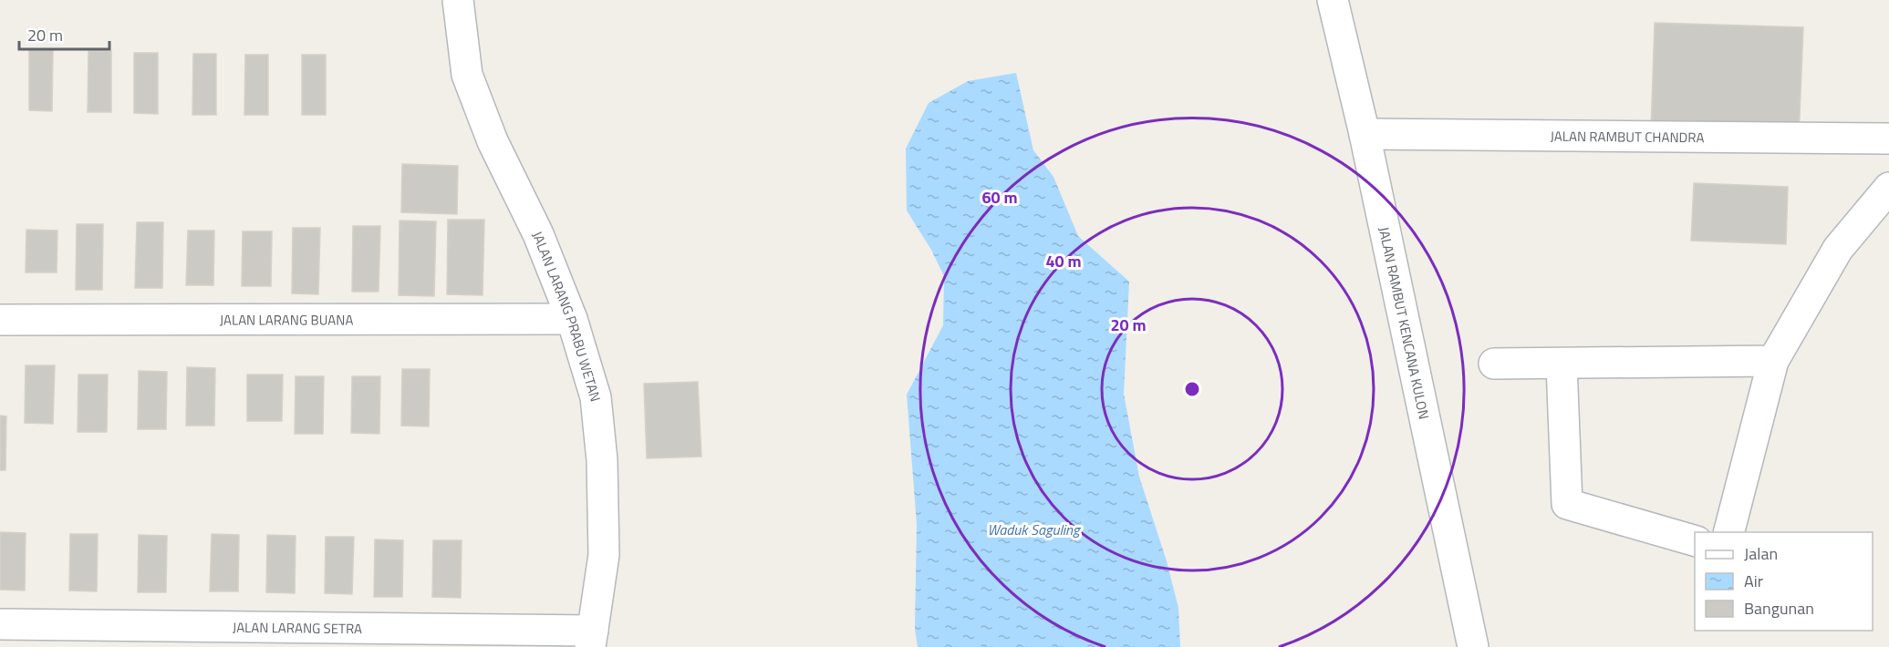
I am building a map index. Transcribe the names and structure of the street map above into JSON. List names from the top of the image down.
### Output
{
  "streets": {
    "street": [
      "JALAN RAMBUT CHANDRA",
      "JALAN LARANG PRABU WETAN",
      "JALAN LARANG BUANA",
      "JALAN RAMBUT KENCANA KULON",
      "JALAN LARANG SETRA"
    ]
  },
  "crossings": [
    ["JALAN RAMBUT CHANDRA", "JALAN RAMBUT KENCANA KULON"],
    ["JALAN LARANG PRABU WETAN", "JALAN LARANG BUANA"],
    ["JALAN LARANG PRABU WETAN", "JALAN LARANG SETRA"]
  ],
  "water": ["Waduk Saguling"],
  "legend": ["Jalan", "Air", "Bangunan"],
  "scale_bar": "20 m",
  "rings": ["60 m", "40 m", "20 m"]
}
